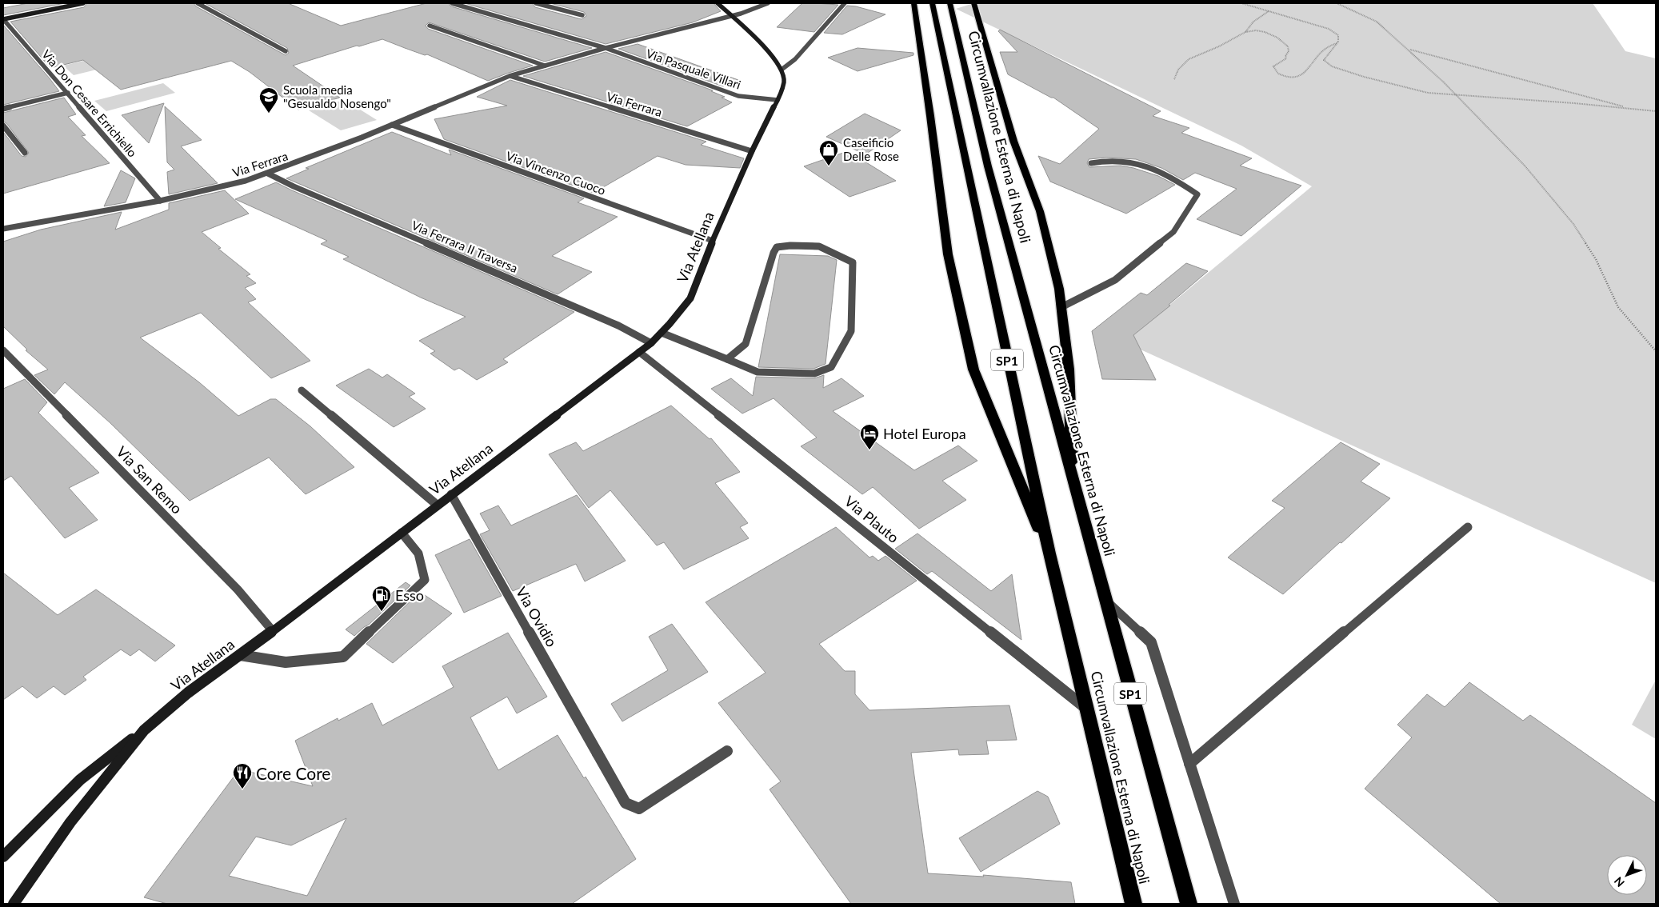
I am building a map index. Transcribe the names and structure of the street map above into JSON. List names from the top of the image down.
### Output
{
  "streets": {
    "highway": ["Circumvallazione Esterna di Napoli", "SP1"],
    "main road": ["Via Atellana"],
    "street": [
      "Via Pasquale Villari",
      "Via Don Cesare Errichiello",
      "Via Ferrara",
      "Via Vincenzo Cuoco",
      "Via Ferrara II Traversa",
      "Via San Remo",
      "Via Plauto",
      "Via Ovidio"
    ]
  },
  "crossings": [
    ["Via Pasquale Villari", "Via Ferrara"],
    ["Via Pasquale Villari", "Via Atellana"],
    ["Via Don Cesare Errichiello", "Via Ferrara"],
    ["Via Ferrara", "Via Vincenzo Cuoco"],
    ["Via Ferrara", "Via Ferrara II Traversa"],
    ["Via Ferrara", "Via Atellana"],
    ["Circumvallazione Esterna di Napoli", "Via Plauto"],
    ["Via Vincenzo Cuoco", "Via Atellana"],
    ["Via Ferrara II Traversa", "Via Atellana"],
    ["Via Atellana", "Via San Remo"],
    ["Via Atellana", "Via Plauto"],
    ["Via Atellana", "Via Ovidio"]
  ],
  "places": {
    "school or university": ["Scuola media \"Gesualdo Nosengo\""],
    "shop": ["Caseificio Delle Rose"],
    "hotel": ["Hotel Europa"],
    "fuel station": ["Esso"],
    "restaurant": ["Core Core"]
  },
  "north": "bottom left"
}
